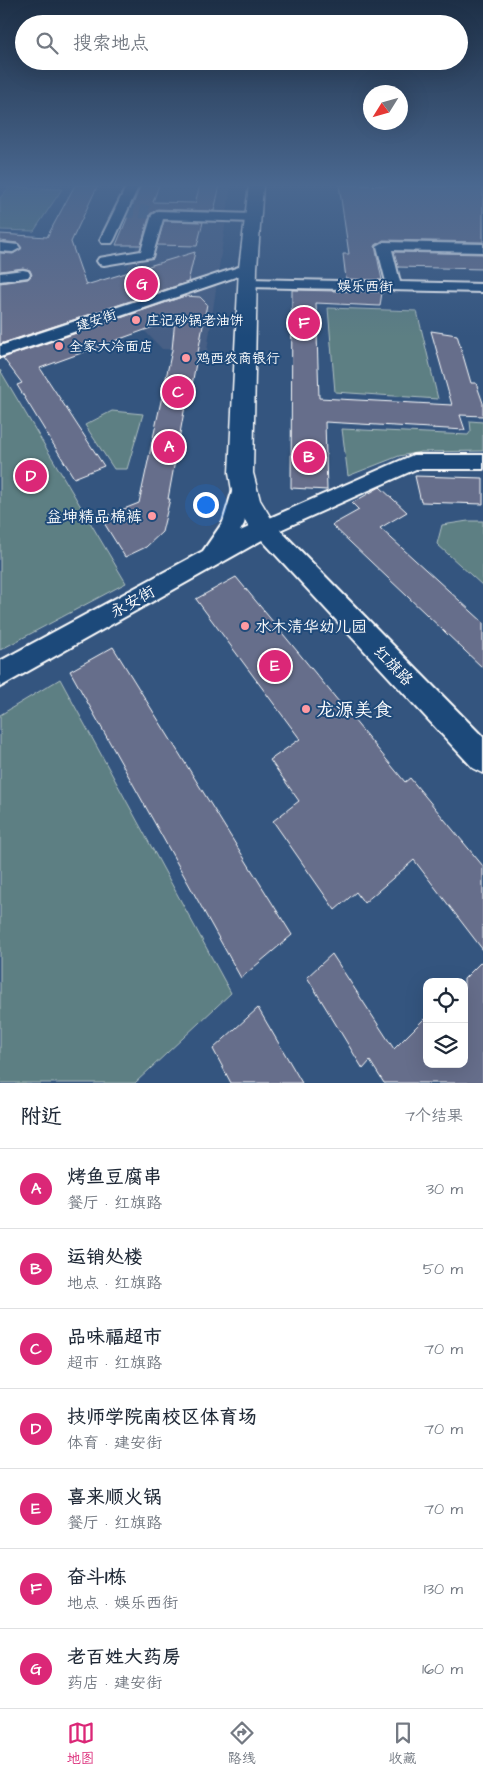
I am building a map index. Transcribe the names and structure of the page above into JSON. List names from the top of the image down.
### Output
{
  "streets": {
    "street": [
      "娱乐西街",
      "建安街",
      "永安街",
      "红旗路"
    ]
  },
  "crossings": [
    ["娱乐西街", "建安街"],
    ["永安街", "红旗路"]
  ],
  "places": [
    "庄记砂锅老油饼",
    "全家大冷面店",
    "鸡西农商银行",
    "益坤精品棉裤",
    "水木清华幼儿园",
    "龙源美食"
  ],
  "north": "bottom left",
  "page": {
    "search": "搜索地点",
    "pins": [
      "G",
      "F",
      "C",
      "A",
      "B",
      "D",
      "E"
    ],
    "heading": ["附近", "7个结果"],
    "list": [
      {
        "mark": "A",
        "name": "烤鱼豆腐串",
        "note": "餐厅 · 红旗路",
        "value": "30 m"
      },
      {
        "mark": "B",
        "name": "运销处楼",
        "note": "地点 · 红旗路",
        "value": "50 m"
      },
      {
        "mark": "C",
        "name": "品味福超市",
        "note": "超市 · 红旗路",
        "value": "70 m"
      },
      {
        "mark": "D",
        "name": "技师学院南校区体育场",
        "note": "体育 · 建安街",
        "value": "70 m"
      },
      {
        "mark": "E",
        "name": "喜来顺火锅",
        "note": "餐厅 · 红旗路",
        "value": "70 m"
      },
      {
        "mark": "F",
        "name": "奋斗1栋",
        "note": "地点 · 娱乐西街",
        "value": "130 m"
      },
      {
        "mark": "G",
        "name": "老百姓大药房",
        "note": "药店 · 建安街",
        "value": "160 m"
      }
    ],
    "nav": ["地图", "路线", "收藏"]
  }
}
